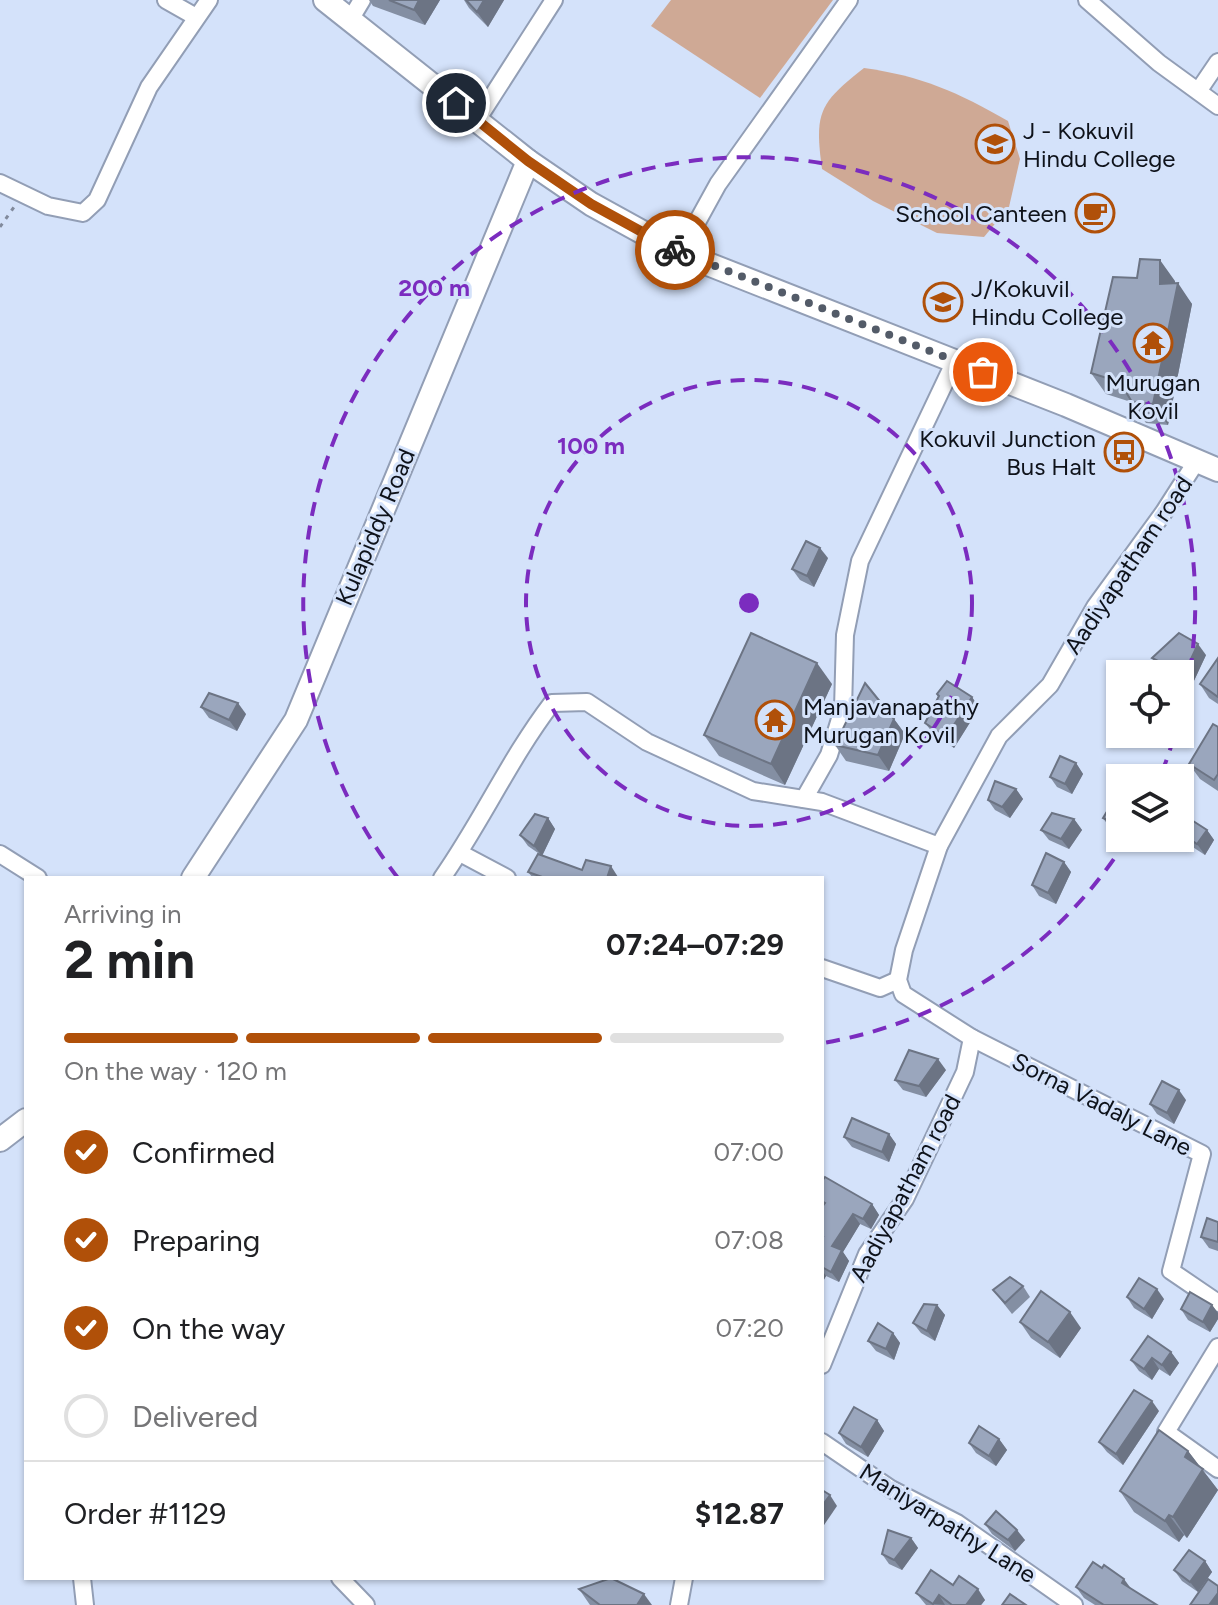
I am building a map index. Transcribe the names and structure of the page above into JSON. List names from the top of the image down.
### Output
{
  "streets": {
    "main road": ["Kulapiddy Road"],
    "street": ["Aadiyapatham road", "Sorna Vadaly Lane", "Maniyarpathy Lane"]
  },
  "crossings": [
    ["Aadiyapatham road", "Sorna Vadaly Lane"]
  ],
  "places": {
    "school or university": ["J - Kokuvil Hindu College", "J/Kokuvil Hindu College"],
    "cafe": ["School Canteen"],
    "temple": ["Murugan Kovil", "Manjavanapathy Murugan Kovil"],
    "bus stop": ["Kokuvil Junction Bus Halt"]
  },
  "page": {
    "heading": ["2 min", "Arriving in", "07:24–07:29"],
    "panel": ["Order #1129", "$12.87"],
    "bar": "On the way · 120 m",
    "list": [
      ["Confirmed", "07:00"],
      ["Preparing", "07:08"],
      ["On the way", "07:20"],
      "Delivered"
    ]
  },
  "rings": ["200 m", "100 m"]
}
